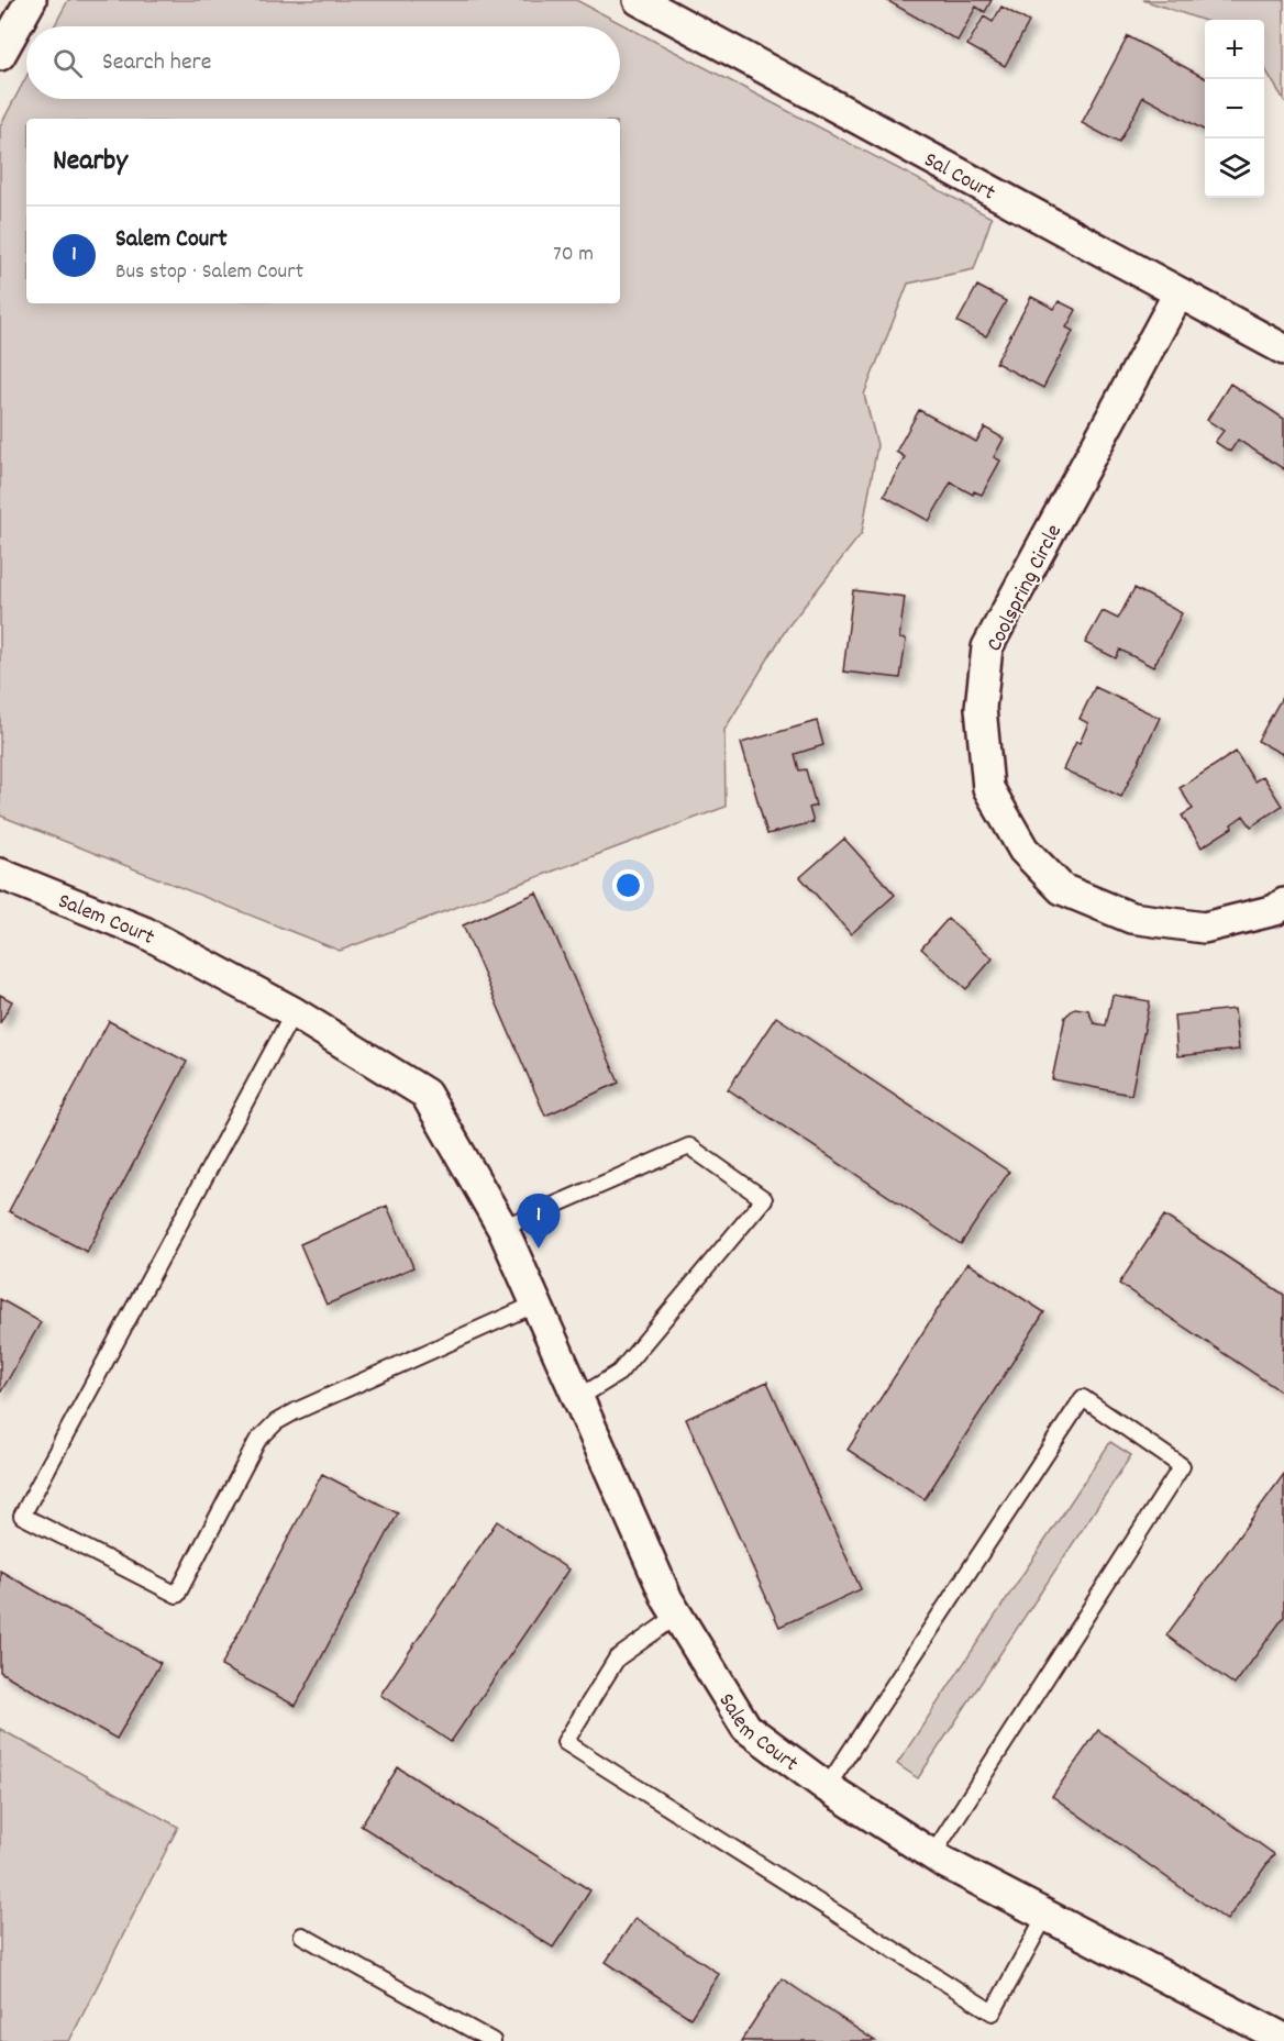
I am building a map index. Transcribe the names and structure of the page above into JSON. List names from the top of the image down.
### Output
{
  "streets": {
    "street": ["Sal Court", "Coolspring Circle", "Salem Court"]
  },
  "crossings": [
    ["Sal Court", "Coolspring Circle"]
  ],
  "page": {
    "map_buttons": ["+", "−"],
    "search": "Search here",
    "heading": "Nearby",
    "list": [
      {
        "mark": "1",
        "name": "Salem Court",
        "note": "Bus stop · Salem Court",
        "value": "70 m"
      }
    ],
    "pins": "1"
  }
}
